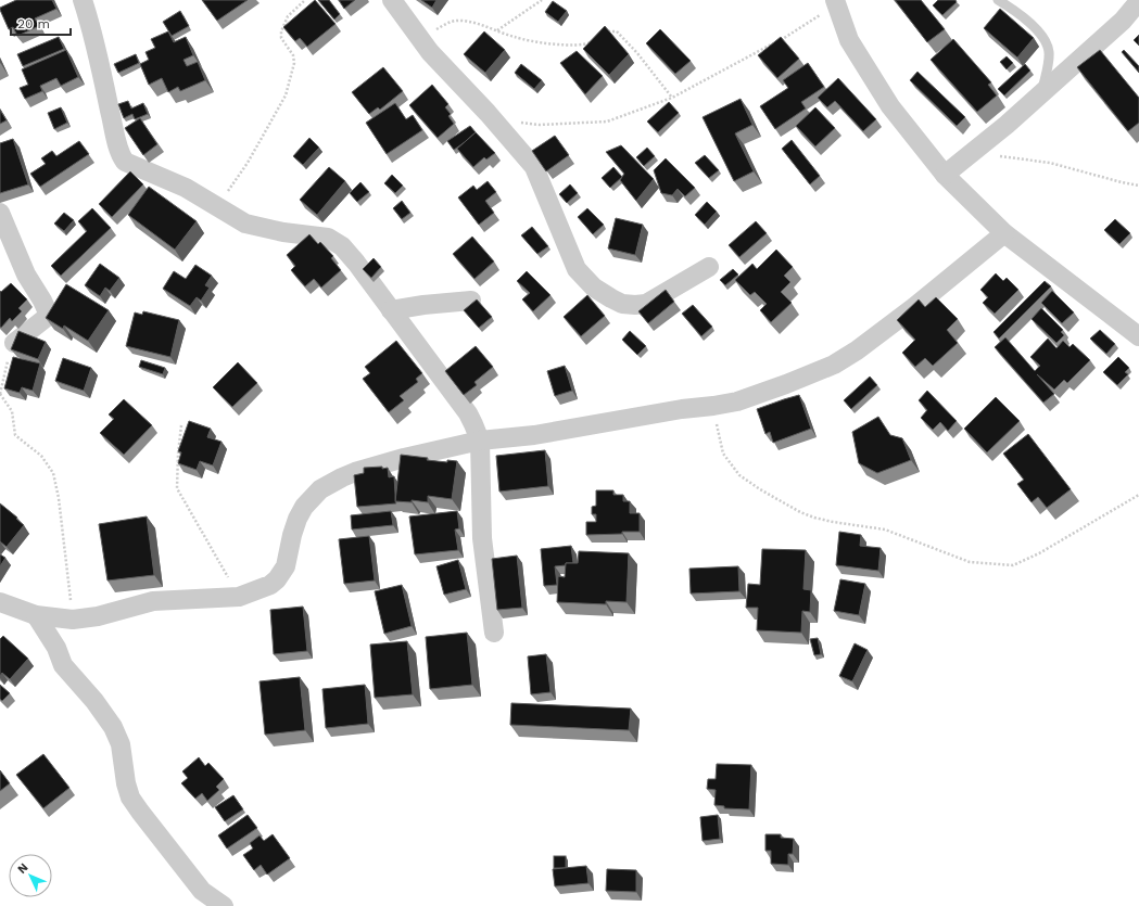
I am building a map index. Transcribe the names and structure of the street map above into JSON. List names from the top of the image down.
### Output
{
  "scale_bar": "20 m",
  "north": "top left"
}
